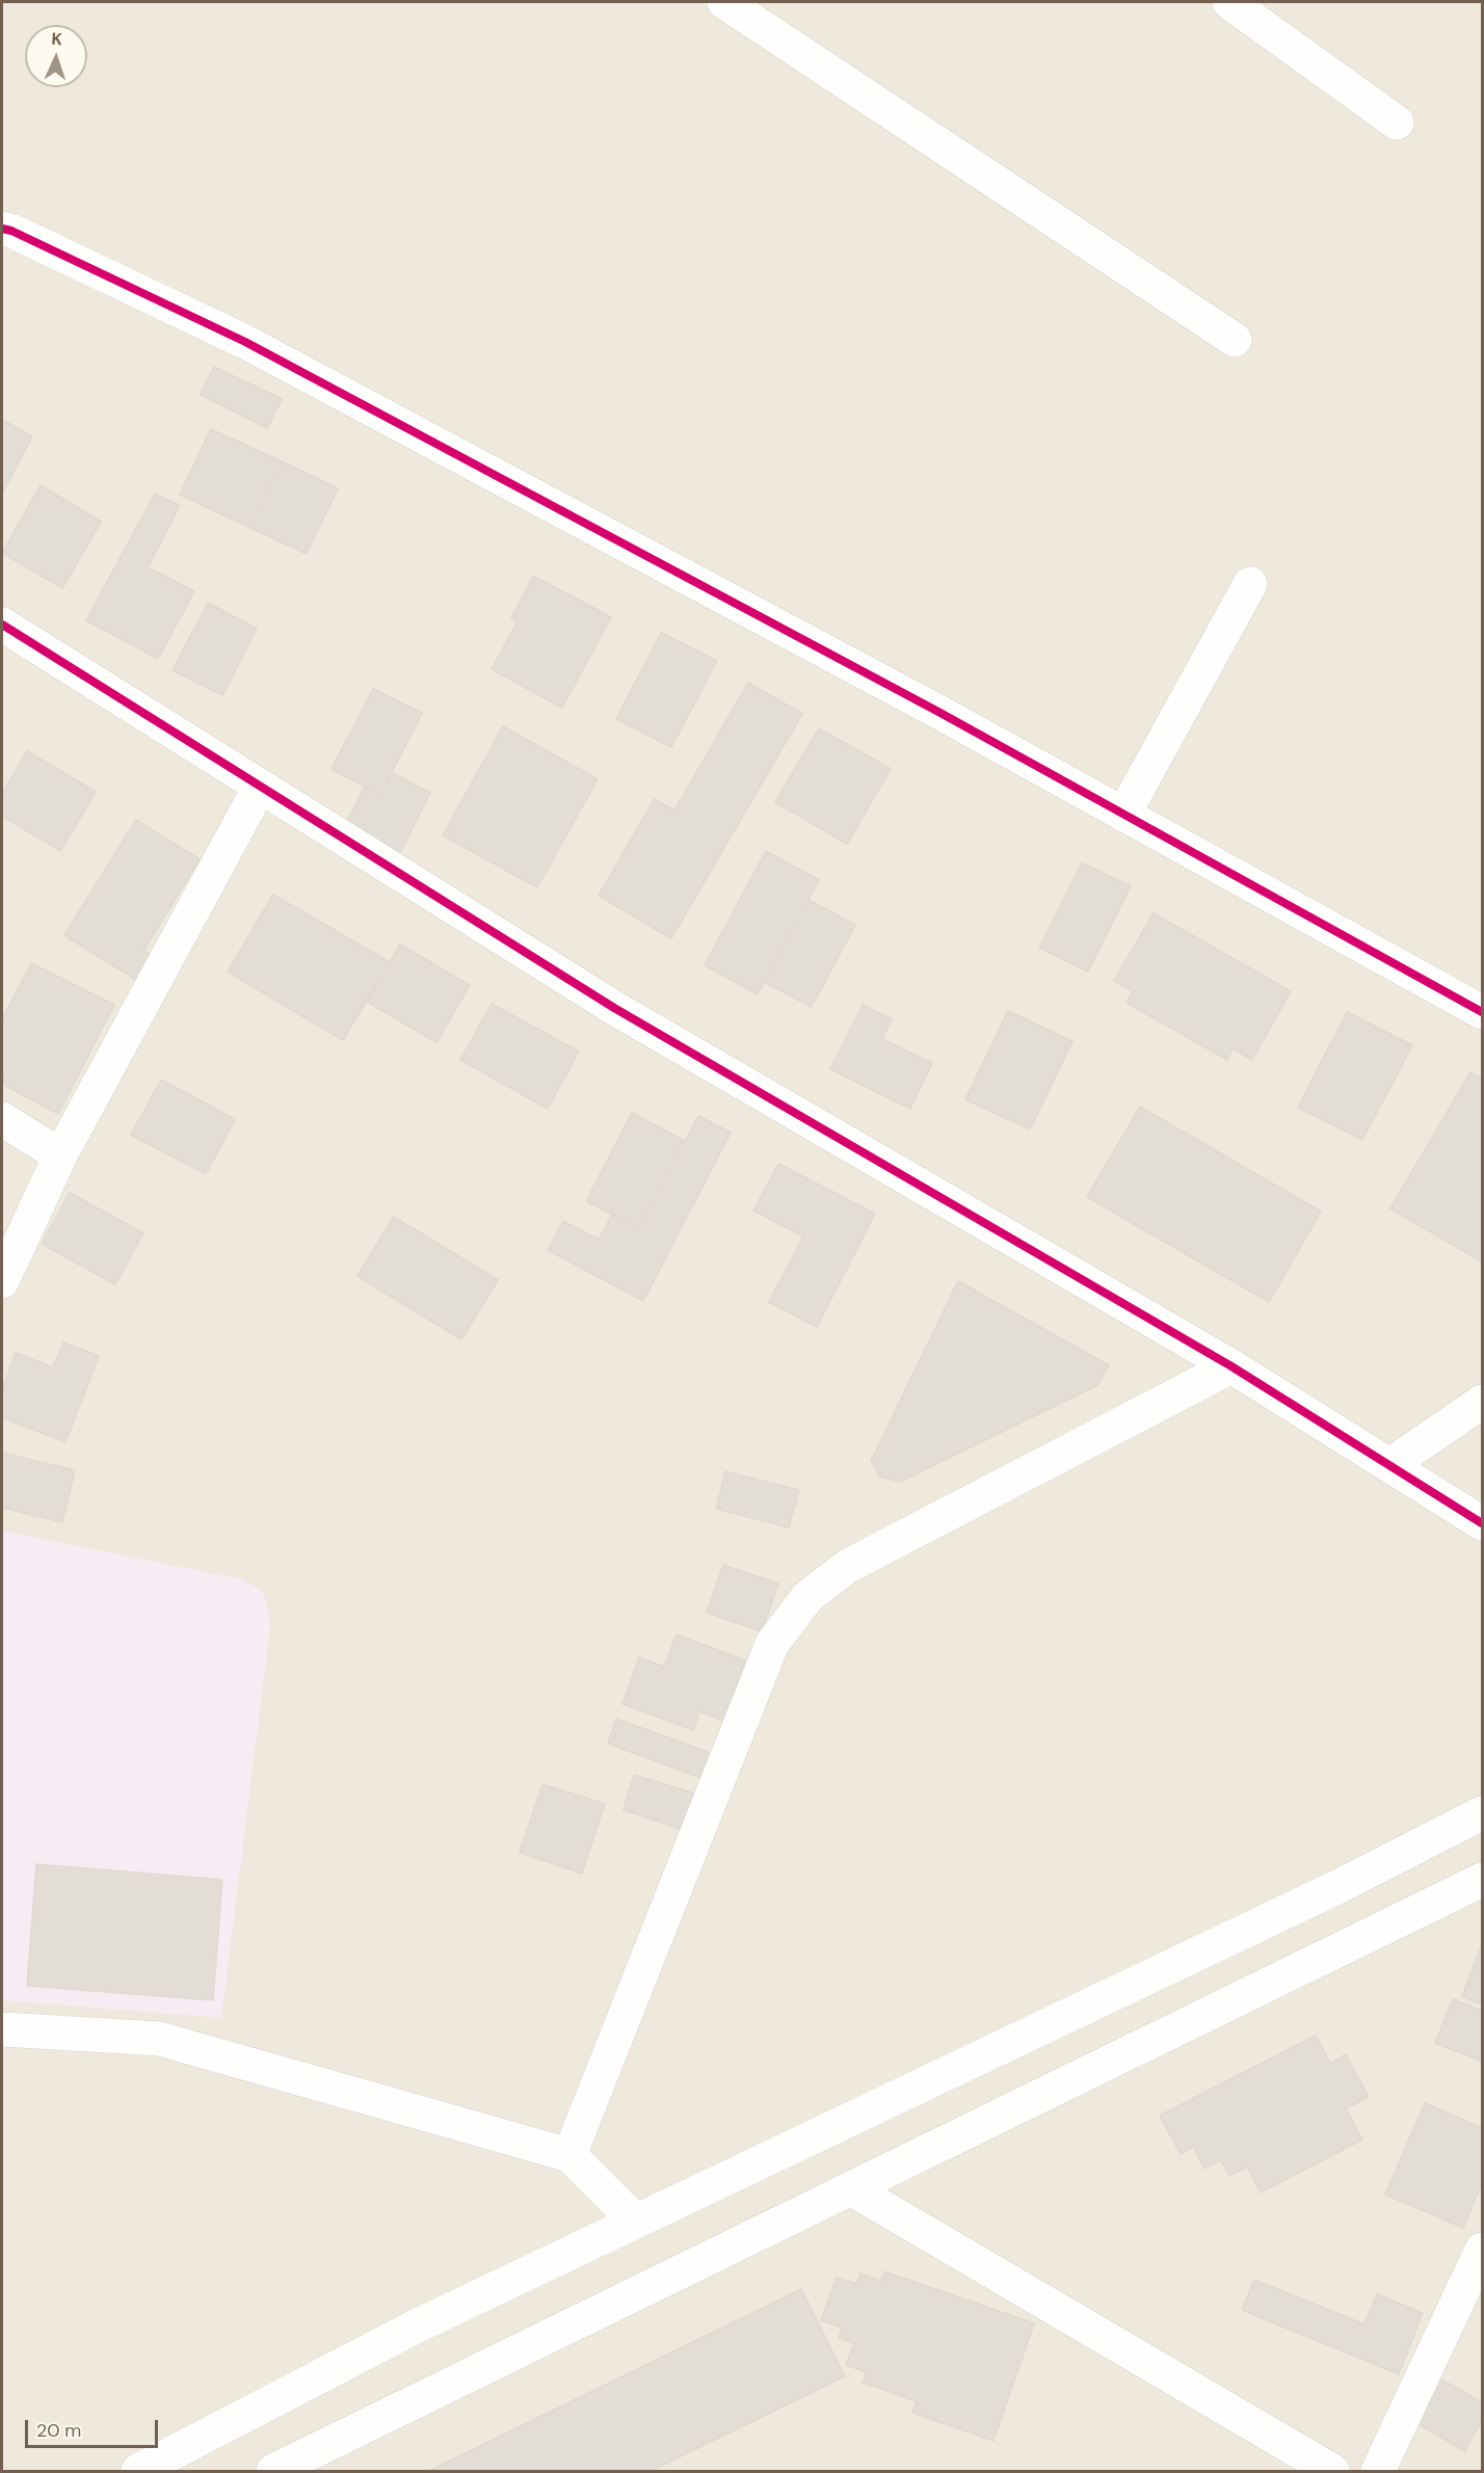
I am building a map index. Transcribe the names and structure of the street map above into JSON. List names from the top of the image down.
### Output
{
  "scale_bar": "20 m",
  "north": "top"
}
